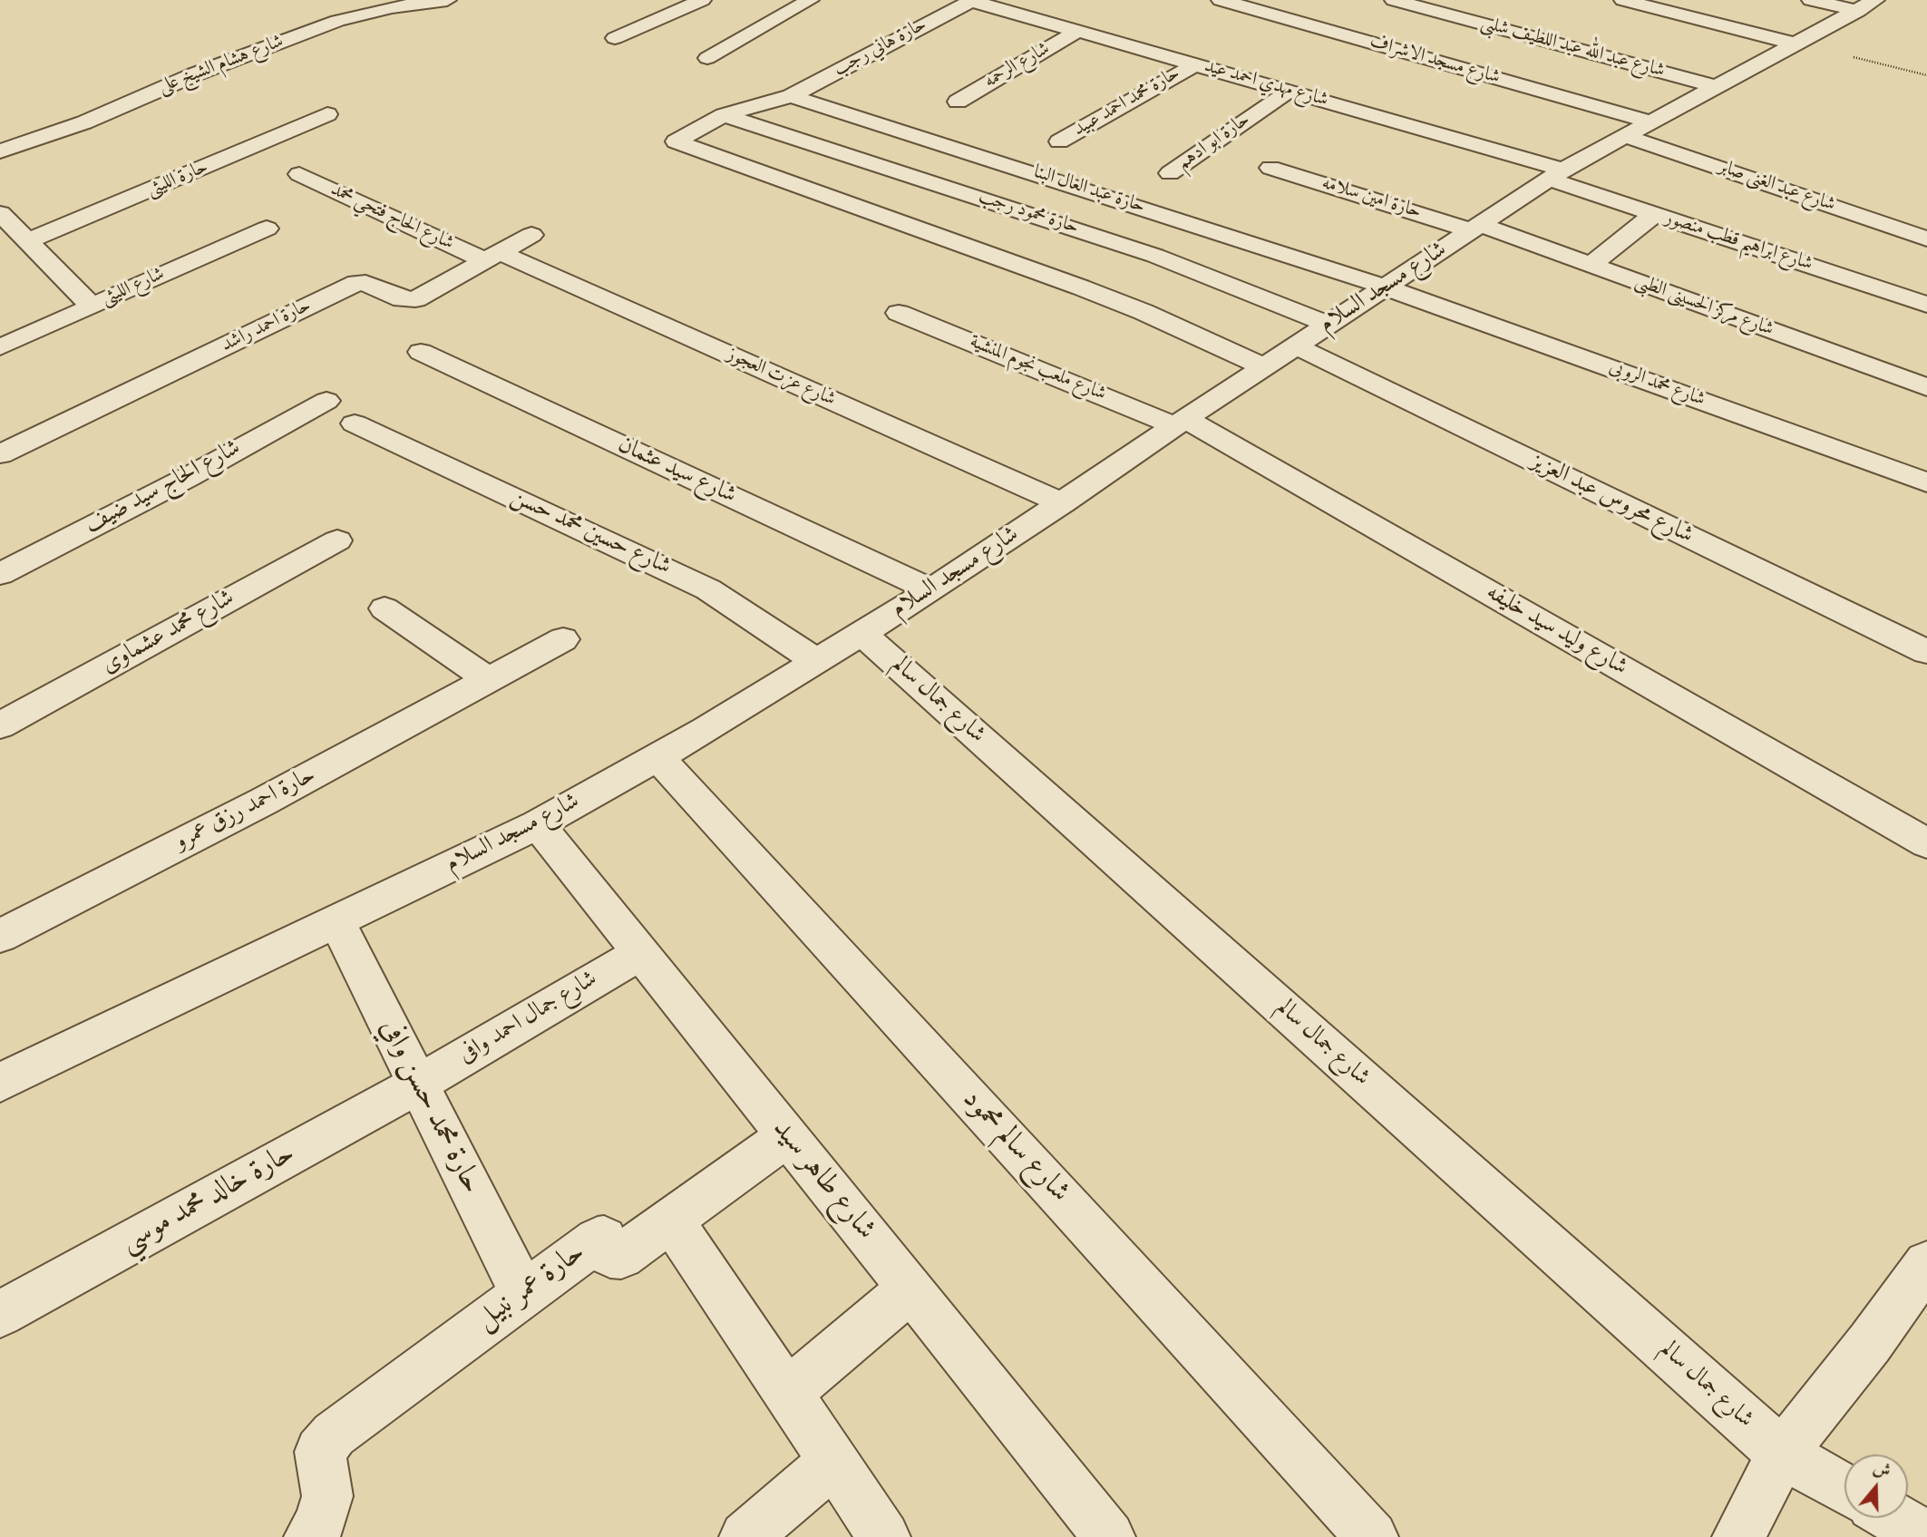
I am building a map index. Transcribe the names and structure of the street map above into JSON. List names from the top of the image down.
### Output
{
  "streets": {
    "street": [
      "حارة هاني رجب",
      "شارع عبد الله عبد اللطيف شلبى",
      "شارع مسجد الاشراف",
      "شارع هشام الشيخ على",
      "شارع الرحمه",
      "شارع مهدي احمد عيد",
      "حارة محمد احمد عبيد",
      "حارة ابو ادهم",
      "حارة الليثى",
      "شارع عبد الغنى صابر",
      "حارة عبد العال البنا",
      "حارة امين سلامه",
      "حارة محمود رجب",
      "شارع الحاج فتحي محمد",
      "شارع ابراهيم قطب منصور",
      "شارع الليثى",
      "شارع مسجد السلام",
      "شارع مركز الحسينى الطبى",
      "حارة احمد راشد",
      "شارع ملعب نجوم المنشية",
      "شارع عزت العجوز",
      "شارع محمد الروبى",
      "شارع سيد عثمان",
      "شارع الحاج سيد ضيف",
      "شارع محروس عبد العزيز",
      "شارع حسين محمد حسن",
      "شارع وليد سيد خليفه",
      "شارع محمد عشماوى",
      "شارع جمال سالم",
      "حارة احمد رزق عمرو",
      "شارع جمال احمد وافى",
      "حارة محمد حسن وافي",
      "شارع سالم محمود",
      "شارع طاهر سيد",
      "حارة خالد محمد موسي",
      "حارة عمر نبيل"
    ]
  },
  "crossings": [
    ["حارة هاني رجب", "شارع مهدي احمد عيد"],
    ["حارة هاني رجب", "حارة عبد العال البنا"],
    ["حارة هاني رجب", "حارة محمود رجب"],
    ["حارة هاني رجب", "شارع مسجد السلام"],
    ["شارع عبد الله عبد اللطيف شلبى", "شارع مسجد السلام"],
    ["شارع مسجد الاشراف", "شارع عبد الغنى صابر"],
    ["شارع مسجد الاشراف", "شارع مسجد السلام"],
    ["شارع الرحمه", "شارع مهدي احمد عيد"],
    ["شارع مهدي احمد عيد", "حارة محمد احمد عبيد"],
    ["شارع مهدي احمد عيد", "حارة ابو ادهم"],
    ["شارع مهدي احمد عيد", "شارع ابراهيم قطب منصور"],
    ["شارع مهدي احمد عيد", "شارع مسجد السلام"],
    ["شارع عبد الغنى صابر", "شارع مسجد السلام"],
    ["حارة عبد العال البنا", "شارع مسجد السلام"],
    ["حارة عبد العال البنا", "شارع محمد الروبى"],
    ["حارة امين سلامه", "شارع مسجد السلام"],
    ["حارة امين سلامه", "شارع مركز الحسينى الطبى"],
    ["حارة محمود رجب", "شارع مسجد السلام"],
    ["شارع الحاج فتحي محمد", "حارة احمد راشد"],
    ["شارع الحاج فتحي محمد", "شارع عزت العجوز"],
    ["شارع ابراهيم قطب منصور", "شارع مسجد السلام"],
    ["شارع مسجد السلام", "شارع مركز الحسينى الطبى"],
    ["شارع مسجد السلام", "شارع ملعب نجوم المنشية"],
    ["شارع مسجد السلام", "شارع عزت العجوز"],
    ["شارع مسجد السلام", "شارع محمد الروبى"],
    ["شارع مسجد السلام", "شارع سيد عثمان"],
    ["شارع مسجد السلام", "شارع محروس عبد العزيز"],
    ["شارع مسجد السلام", "شارع حسين محمد حسن"],
    ["شارع مسجد السلام", "شارع وليد سيد خليفه"],
    ["شارع مسجد السلام", "شارع جمال سالم"],
    ["شارع مسجد السلام", "حارة محمد حسن وافي"],
    ["شارع مسجد السلام", "شارع سالم محمود"],
    ["شارع مسجد السلام", "شارع طاهر سيد"],
    ["حارة احمد راشد", "شارع عزت العجوز"],
    ["شارع ملعب نجوم المنشية", "شارع وليد سيد خليفه"],
    ["شارع جمال احمد وافى", "حارة محمد حسن وافي"],
    ["شارع جمال احمد وافى", "شارع طاهر سيد"],
    ["شارع جمال احمد وافى", "حارة خالد محمد موسي"],
    ["حارة محمد حسن وافي", "حارة خالد محمد موسي"],
    ["حارة محمد حسن وافي", "حارة عمر نبيل"],
    ["شارع طاهر سيد", "حارة عمر نبيل"]
  ],
  "north": "top"
}
